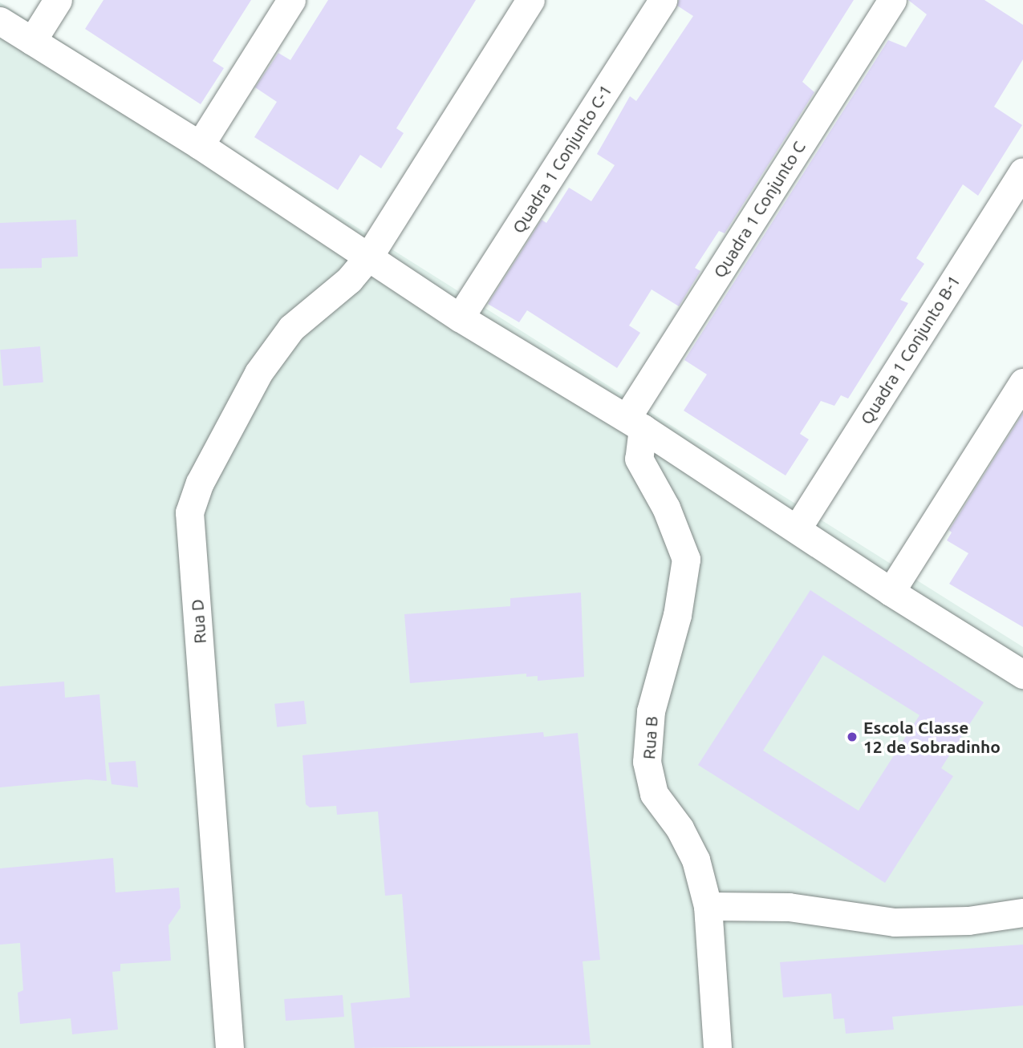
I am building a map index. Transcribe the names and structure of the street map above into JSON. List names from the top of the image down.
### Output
{
  "streets": {
    "street": [
      "Quadra 1 Conjunto C-1",
      "Quadra 1 Conjunto C",
      "Quadra 1 Conjunto B-1",
      "Rua D",
      "Rua B"
    ]
  },
  "crossings": [
    ["Quadra 1 Conjunto C", "Rua B"]
  ],
  "places": ["Escola Classe 12 de Sobradinho"]
}
